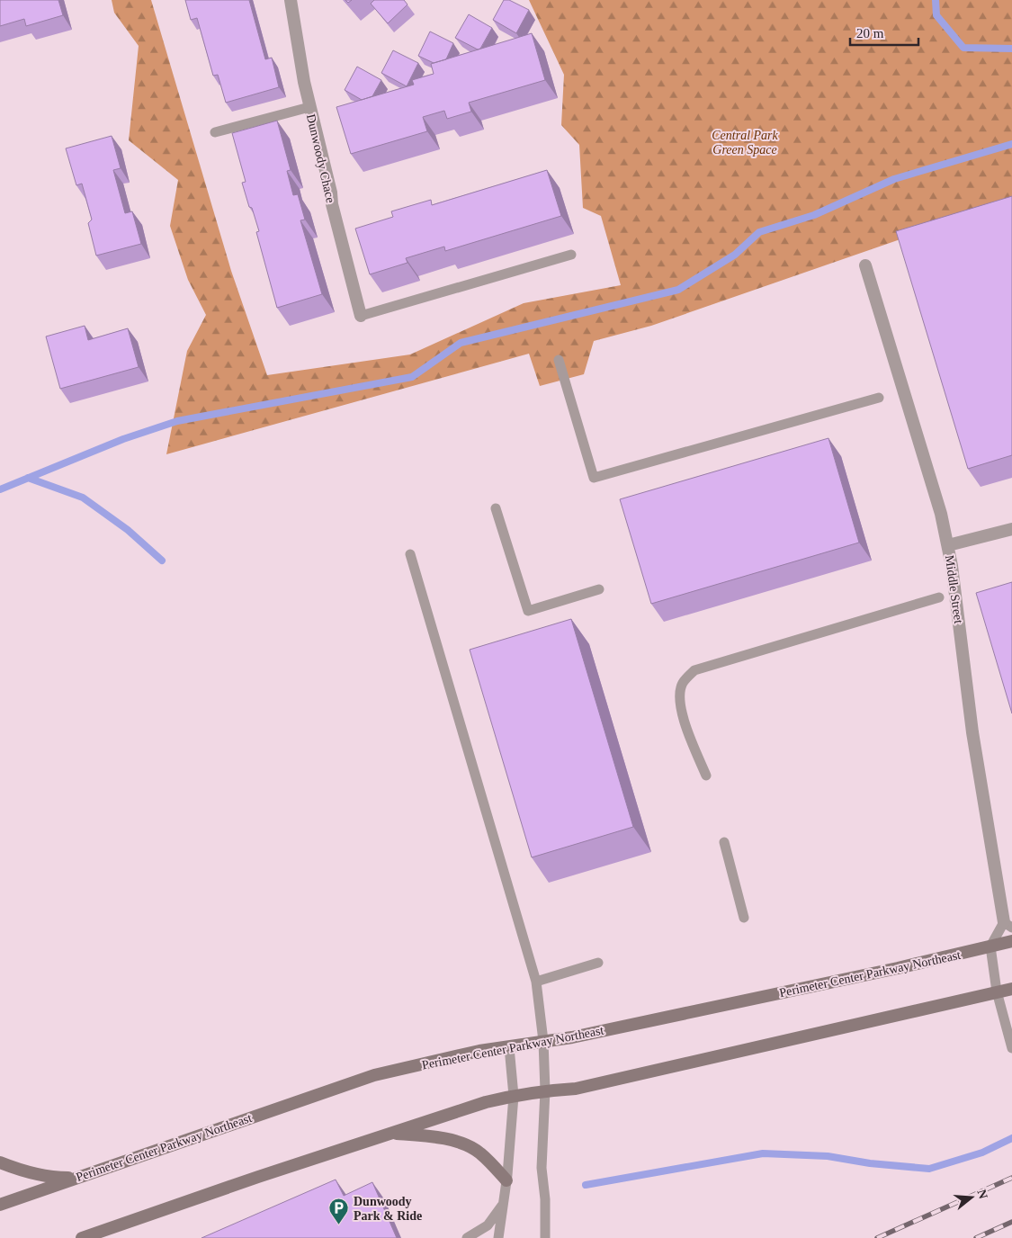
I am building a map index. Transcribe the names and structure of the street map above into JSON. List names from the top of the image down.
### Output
{
  "streets": {
    "main road": ["Perimeter Center Parkway Northeast"],
    "street": ["Dunwoody Chace", "Middle Street"]
  },
  "parks": ["Central Park Green Space"],
  "places": {
    "parking": ["Dunwoody Park & Ride"]
  },
  "scale_bar": "20 m",
  "north": "right"
}
